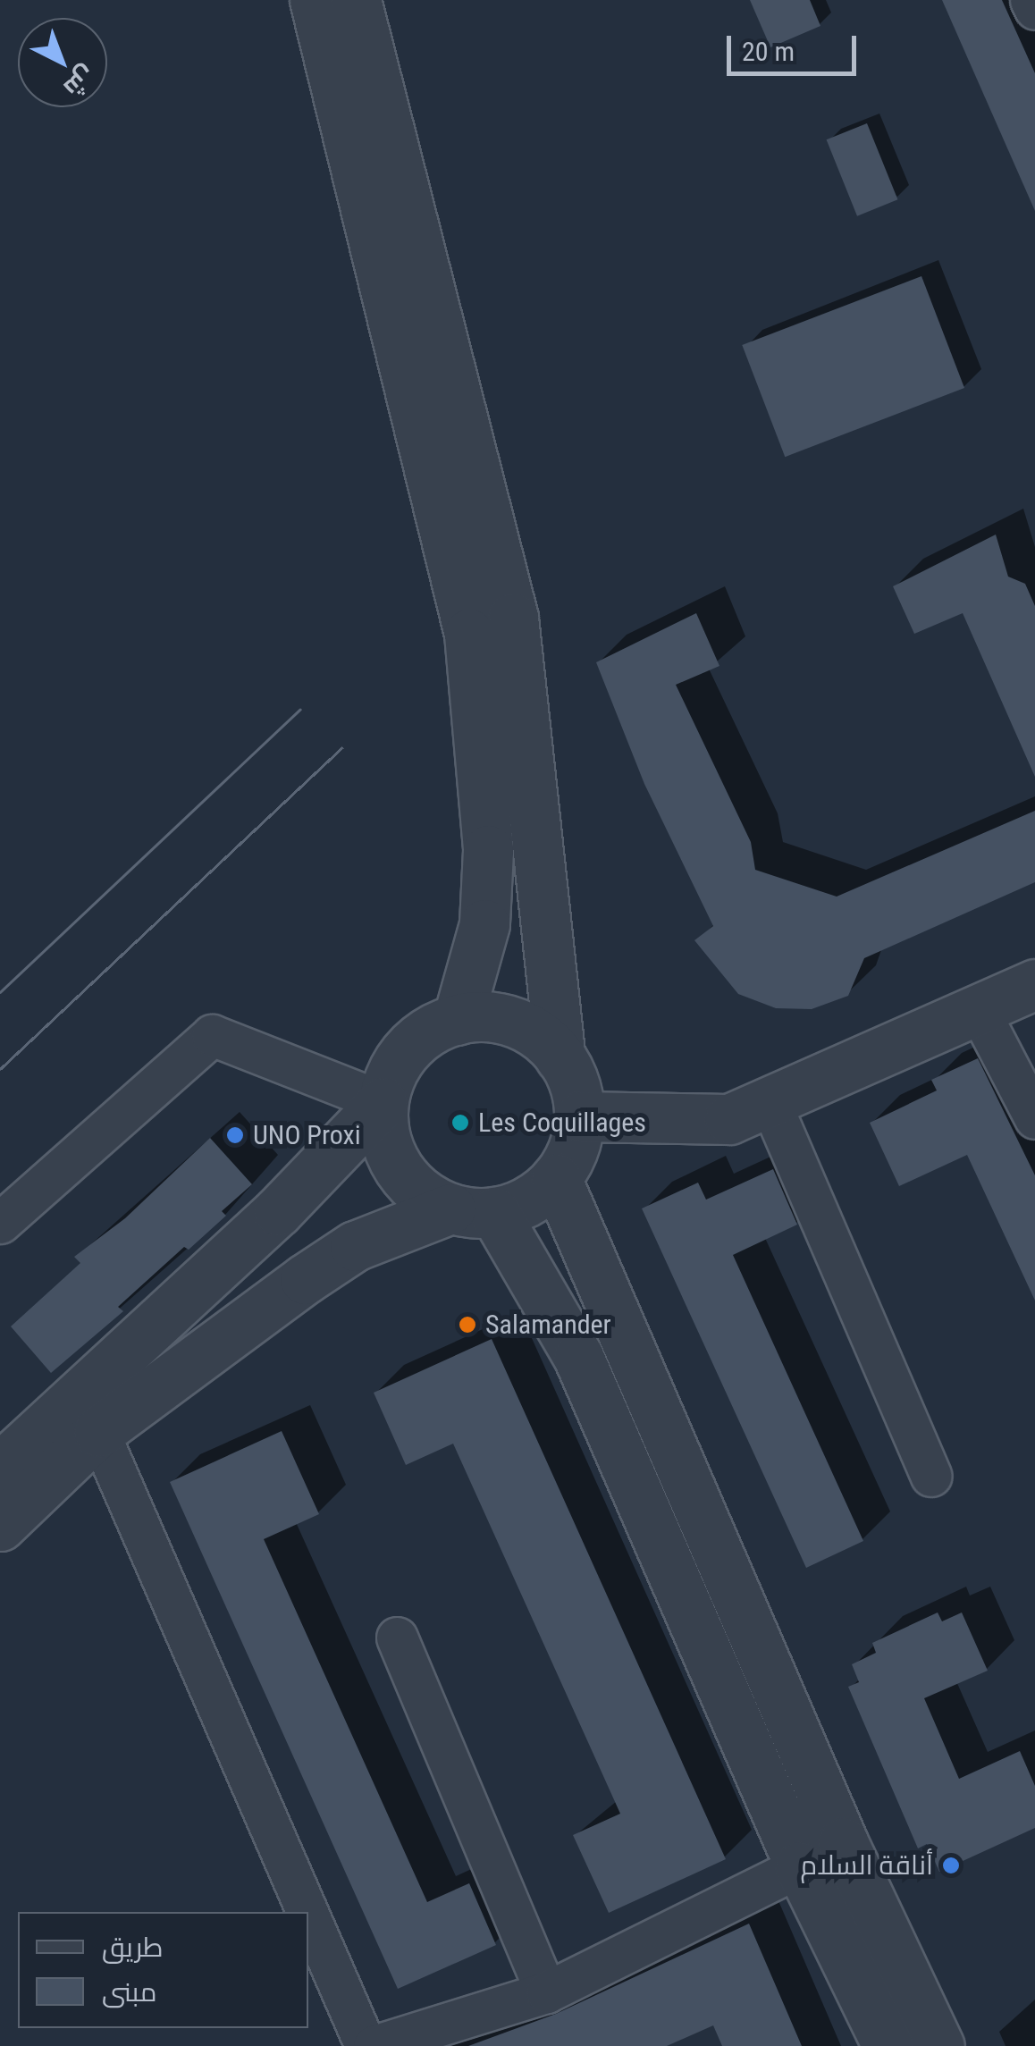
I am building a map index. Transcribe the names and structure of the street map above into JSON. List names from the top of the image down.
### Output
{
  "places": [
    "Les Coquillages",
    "UNO Proxi",
    "Salamander",
    "أناقة السلام"
  ],
  "legend": ["طريق", "مبنى"],
  "scale_bar": "20 m",
  "north": "bottom right"
}
